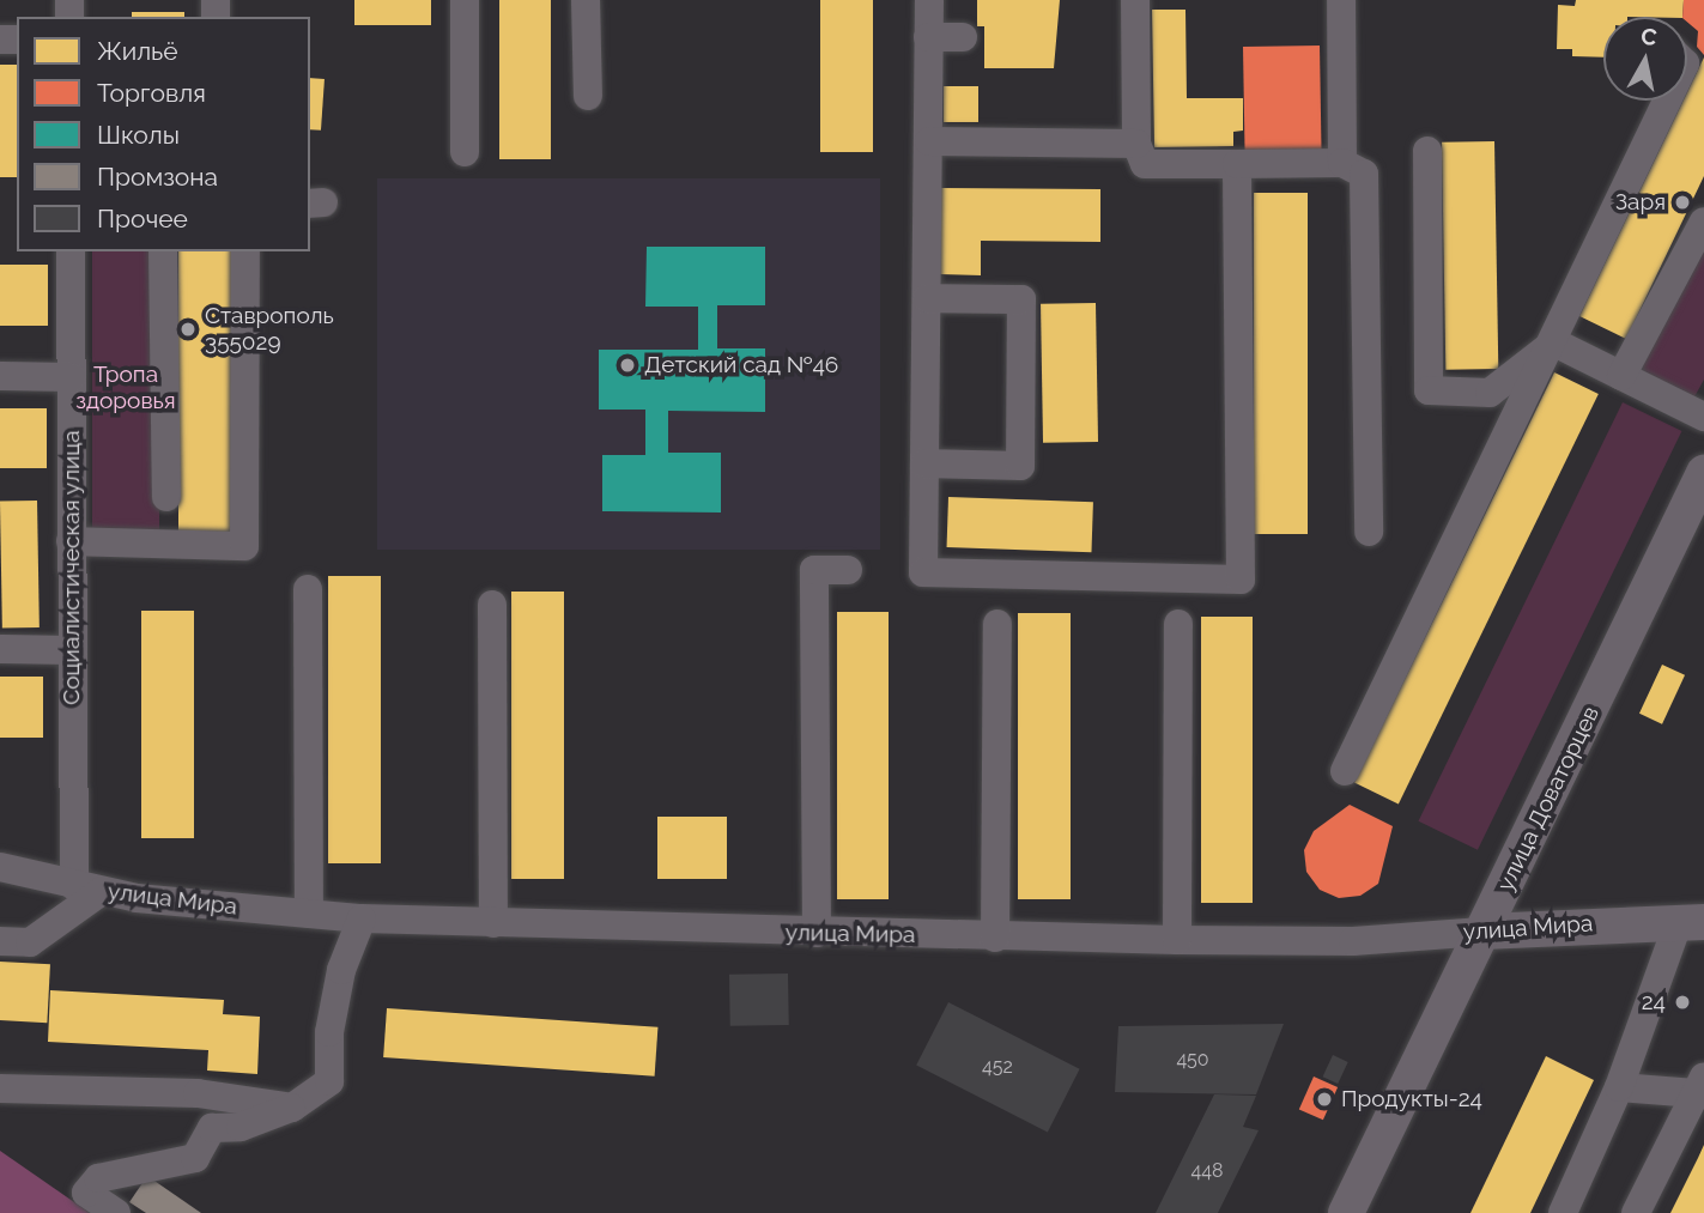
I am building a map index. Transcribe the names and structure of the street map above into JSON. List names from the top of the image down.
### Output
{
  "streets": {
    "main road": ["улица Доваторцев", "улица Мира"],
    "street": ["Социалистическая улица"]
  },
  "crossings": [
    ["Социалистическая улица", "улица Мира"],
    ["улица Доваторцев", "улица Мира"]
  ],
  "parks": ["Тропа здоровья"],
  "places": [
    "Заря",
    "Ставрополь 355029",
    "Детский сад №46",
    "24",
    "Продукты-24"
  ],
  "house_numbers": ["450", "452", "448"],
  "legend": [
    "Жильё",
    "Торговля",
    "Школы",
    "Промзона",
    "Прочее"
  ],
  "north": "top"
}
